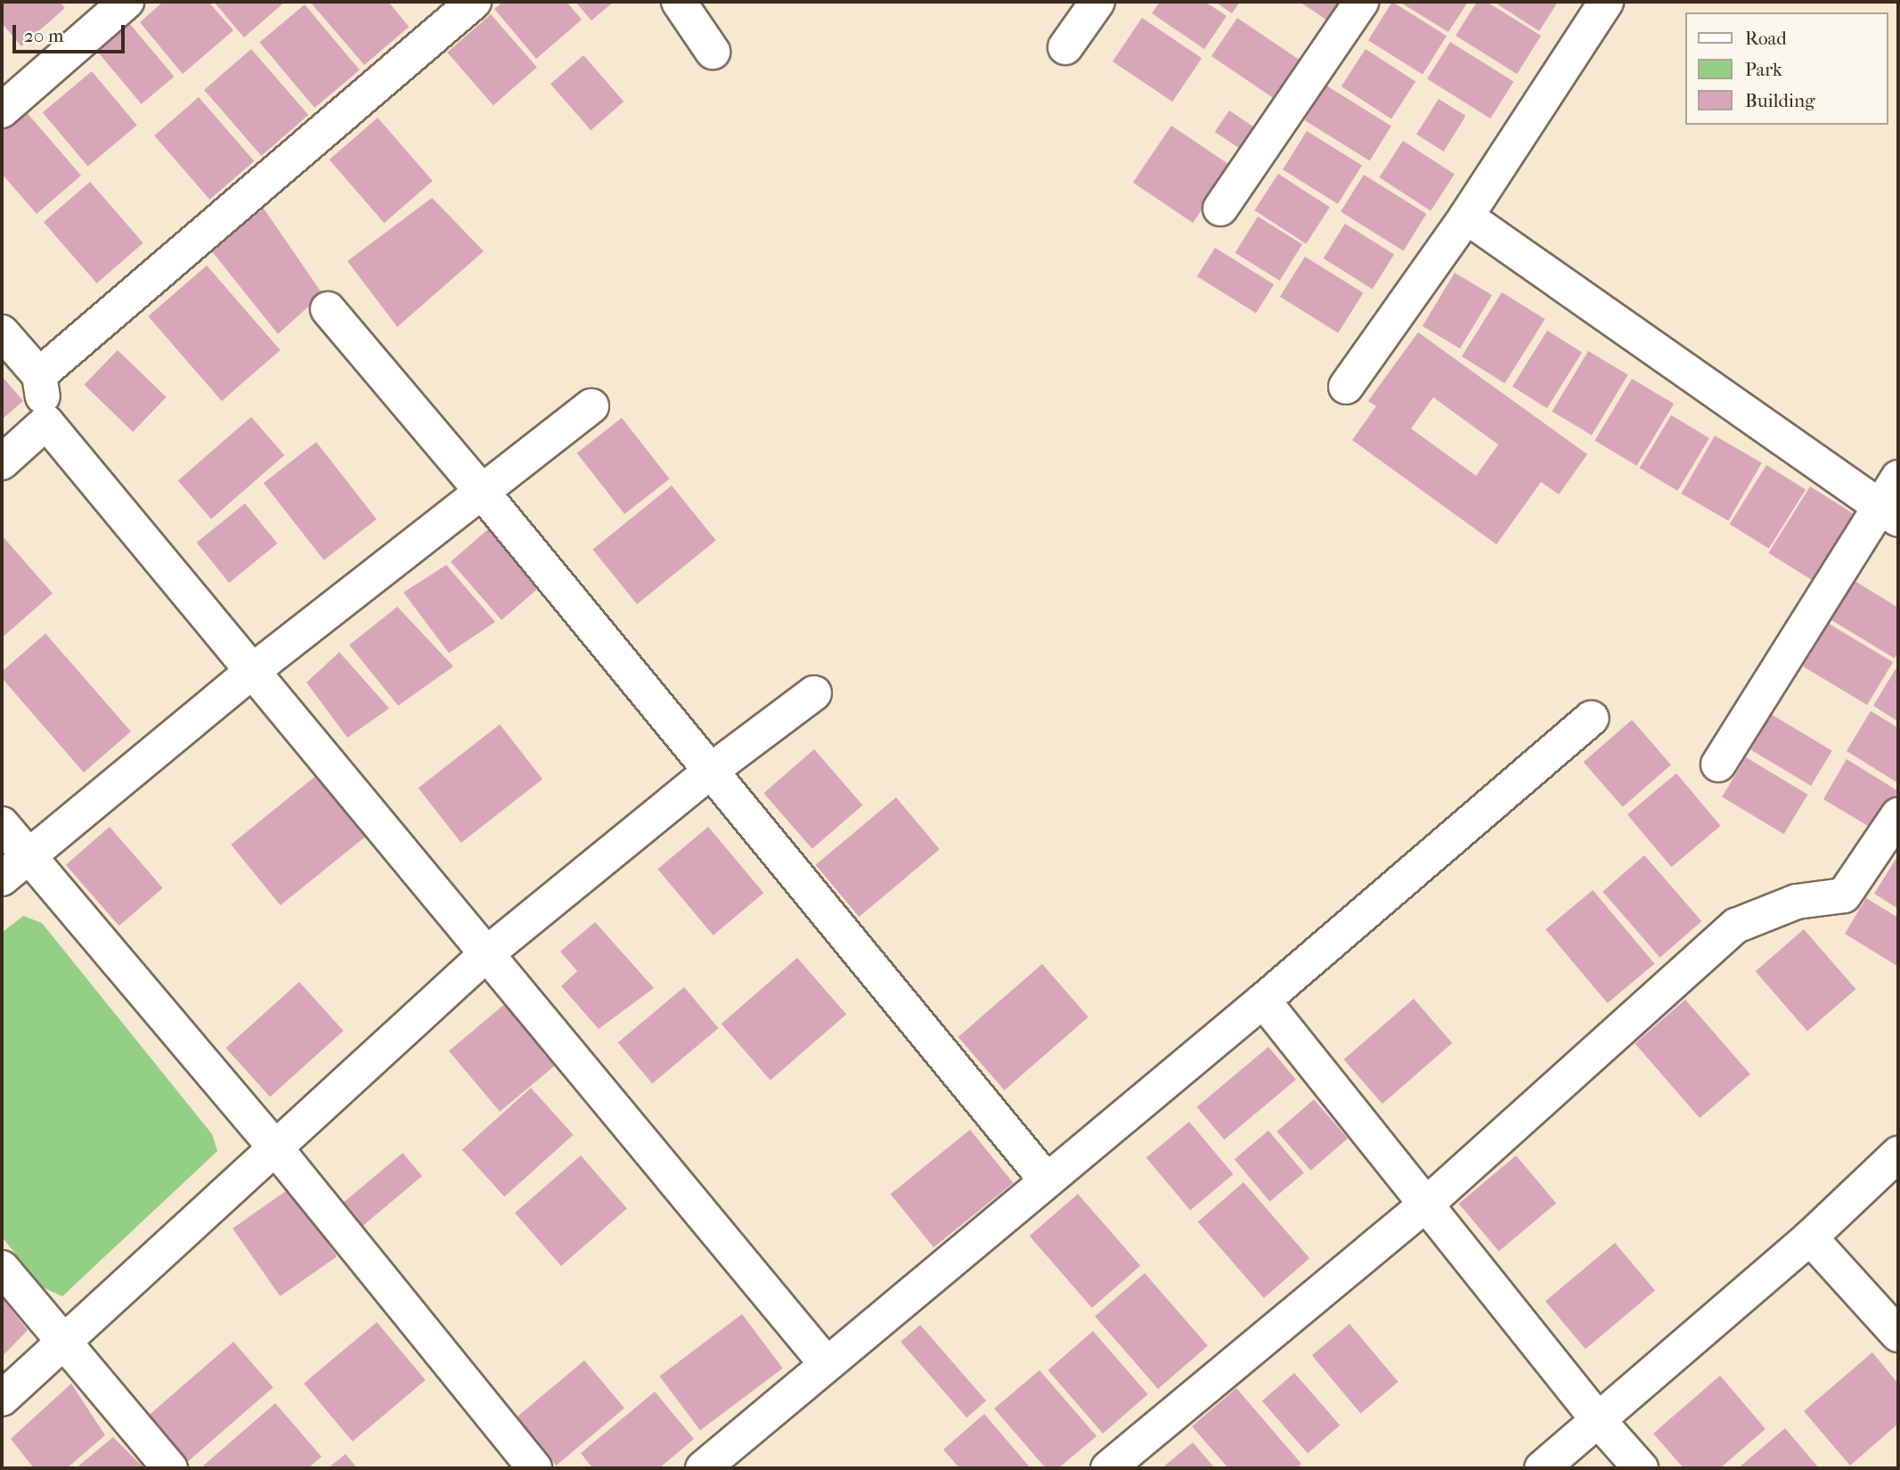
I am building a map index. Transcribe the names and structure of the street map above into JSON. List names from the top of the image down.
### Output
{
  "legend": ["Road", "Park", "Building"],
  "scale_bar": "20 m"
}
